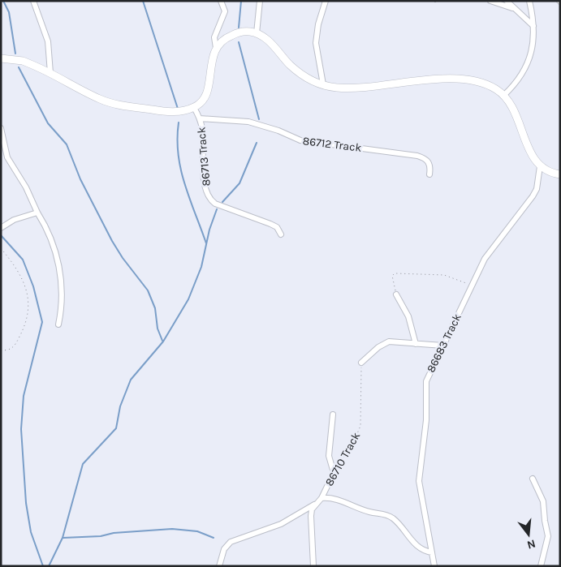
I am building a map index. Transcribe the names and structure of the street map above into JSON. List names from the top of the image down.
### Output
{
  "streets": {
    "street": [
      "86712 Track",
      "86713 Track",
      "86683 Track",
      "86710 Track"
    ]
  },
  "crossings": [
    ["86712 Track", "86713 Track"]
  ],
  "north": "bottom"
}
